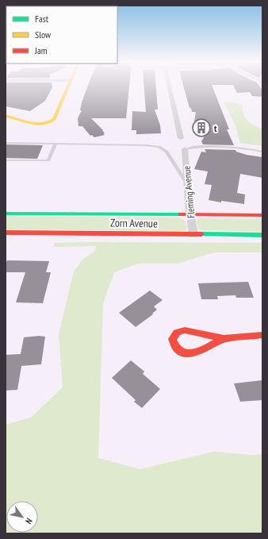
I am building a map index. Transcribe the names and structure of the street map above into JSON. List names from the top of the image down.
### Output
{
  "streets": {
    "main road": ["Zorn Avenue"],
    "street": ["Fleming Avenue"]
  },
  "crossings": [
    ["Fleming Avenue", "Zorn Avenue"]
  ],
  "places": {
    "building": ["t"]
  },
  "legend": ["Fast", "Slow", "Jam"],
  "north": "bottom right"
}
